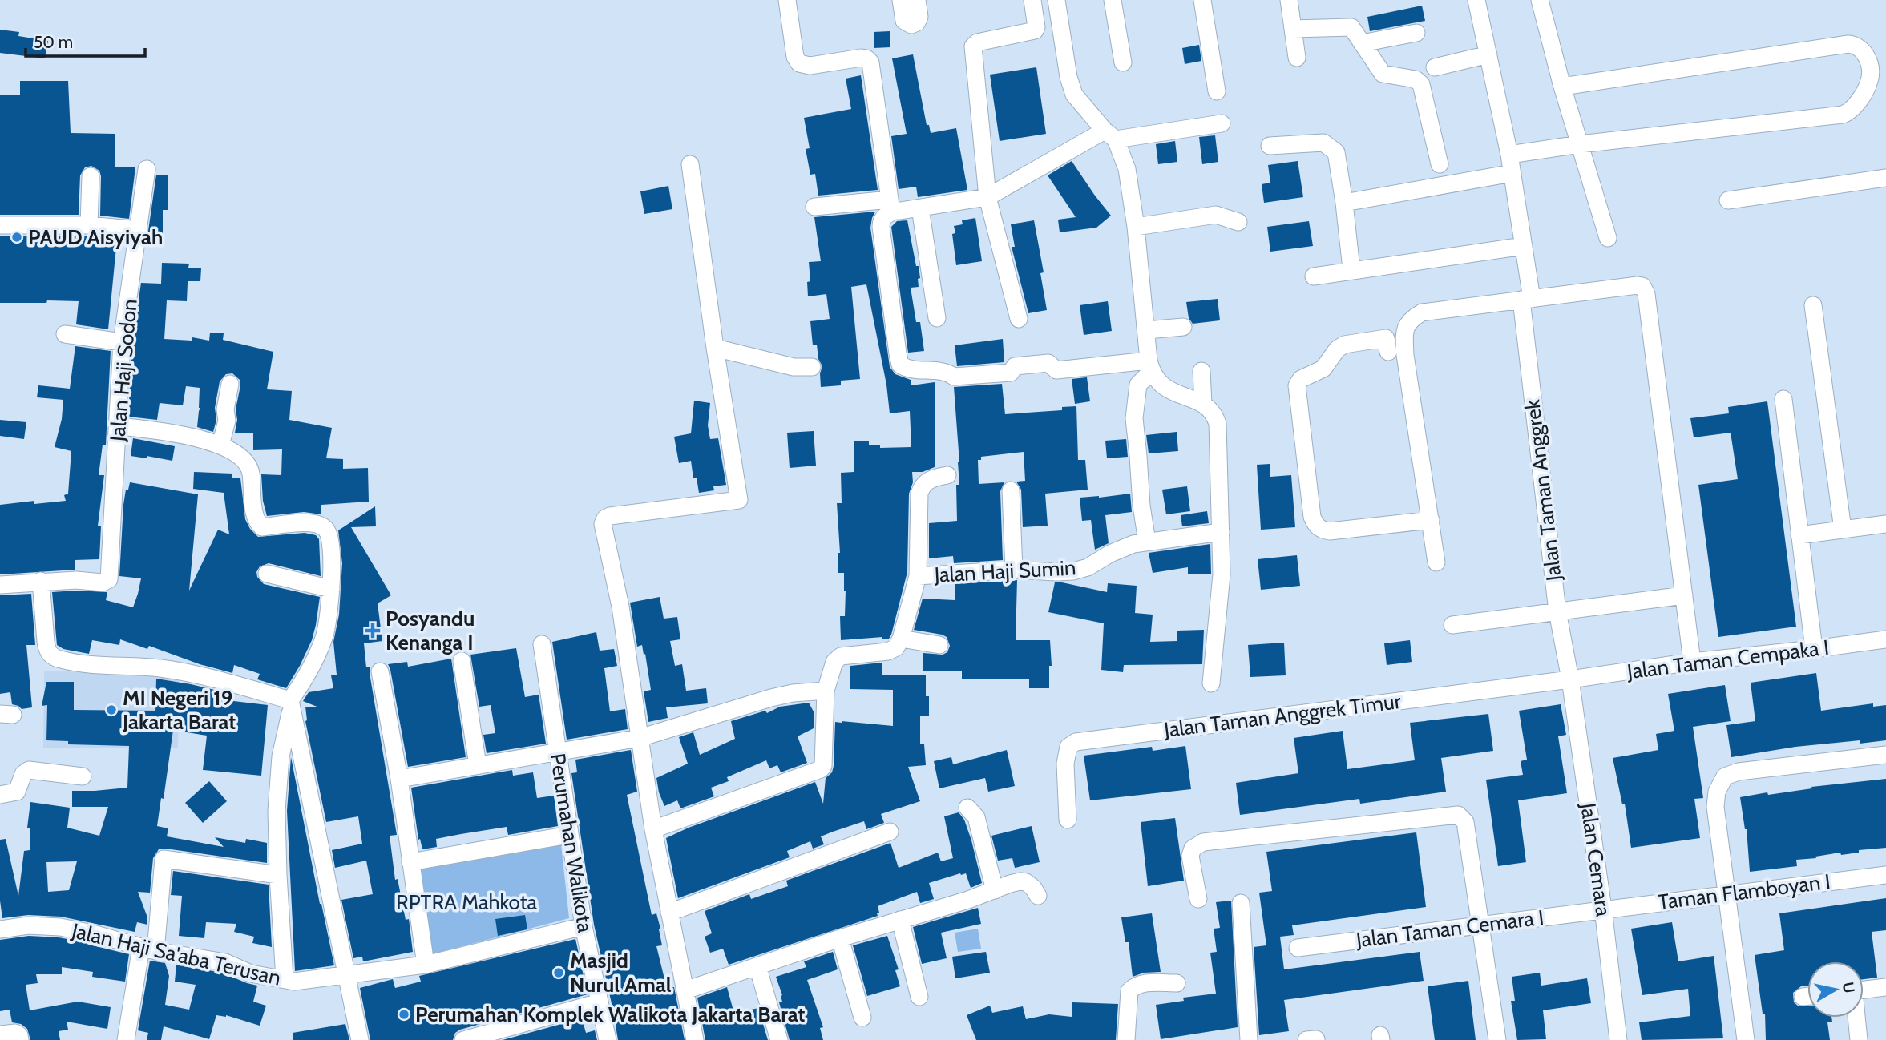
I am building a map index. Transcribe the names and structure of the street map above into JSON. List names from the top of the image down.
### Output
{
  "streets": {
    "street": [
      "Jalan Haji Sodon",
      "Jalan Taman Anggrek",
      "Jalan Haji Sumin",
      "Jalan Taman Cempaka I",
      "Jalan Taman Anggrek Timur",
      "Perumahan Walikota",
      "Jalan Cemara",
      "Taman Flamboyan I",
      "Jalan Taman Cemara I",
      "Jalan Haji Sa'aba Terusan"
    ]
  },
  "crossings": [
    ["Jalan Taman Anggrek", "Jalan Taman Cempaka I"],
    ["Jalan Taman Anggrek", "Jalan Taman Anggrek Timur"],
    ["Jalan Taman Anggrek", "Jalan Cemara"],
    ["Jalan Taman Cempaka I", "Jalan Taman Anggrek Timur"],
    ["Jalan Taman Cempaka I", "Jalan Cemara"],
    ["Jalan Taman Anggrek Timur", "Jalan Cemara"],
    ["Perumahan Walikota", "Jalan Haji Sa'aba Terusan"],
    ["Jalan Cemara", "Taman Flamboyan I"],
    ["Jalan Cemara", "Jalan Taman Cemara I"],
    ["Taman Flamboyan I", "Jalan Taman Cemara I"]
  ],
  "parks": ["RPTRA Mahkota"],
  "places": {
    "other": [
      "PAUD Aisyiyah",
      "MI Negeri 19 Jakarta Barat",
      "Masjid Nurul Amal",
      "Perumahan Komplek Walikota Jakarta Barat"
    ],
    "health": ["Posyandu Kenanga I"]
  },
  "scale_bar": "50 m",
  "north": "right"
}
